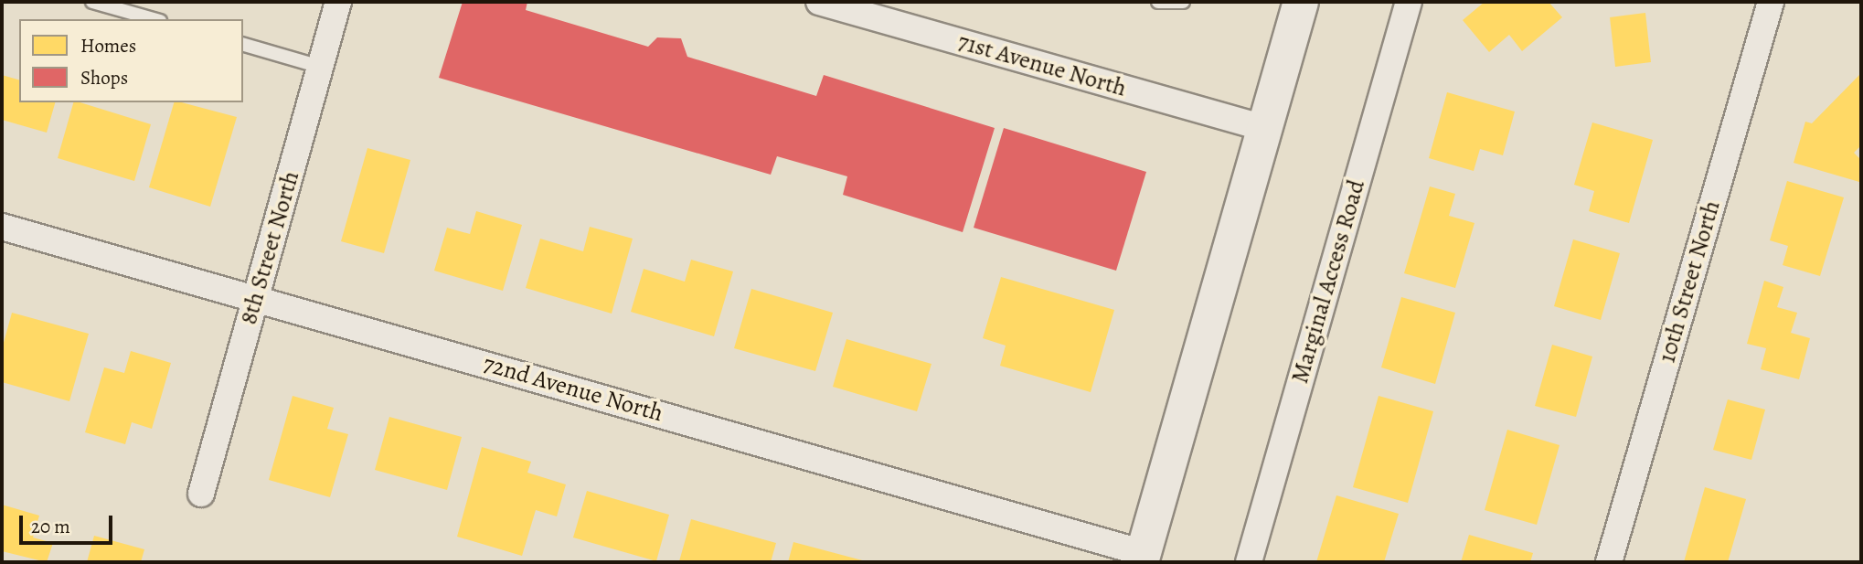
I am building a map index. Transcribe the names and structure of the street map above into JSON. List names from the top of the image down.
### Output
{
  "streets": {
    "street": [
      "71st Avenue North",
      "8th Street North",
      "Marginal Access Road",
      "10th Street North",
      "72nd Avenue North"
    ]
  },
  "crossings": [
    ["8th Street North", "72nd Avenue North"]
  ],
  "legend": ["Homes", "Shops"],
  "scale_bar": "20 m"
}
